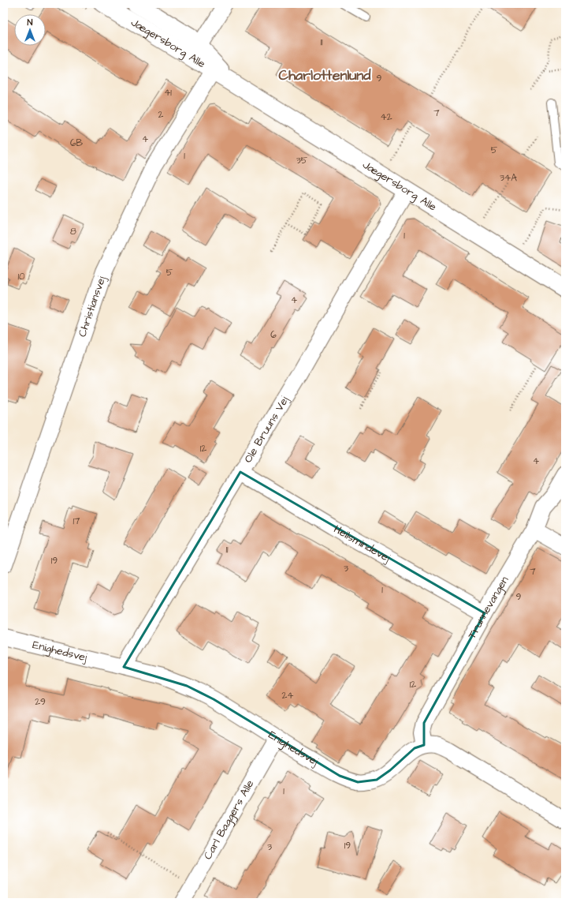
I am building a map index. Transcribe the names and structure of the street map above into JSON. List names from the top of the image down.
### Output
{
  "streets": {
    "street": [
      "Jægersborg Alle",
      "Christiansvej",
      "Ole Bruuns Vej",
      "Heilsmindevej",
      "Trunnevangen",
      "Enighedsvej",
      "Carl Baggers Alle"
    ]
  },
  "crossings": [
    ["Jægersborg Alle", "Christiansvej"],
    ["Jægersborg Alle", "Ole Bruuns Vej"],
    ["Ole Bruuns Vej", "Heilsmindevej"],
    ["Ole Bruuns Vej", "Enighedsvej"],
    ["Heilsmindevej", "Trunnevangen"],
    ["Trunnevangen", "Enighedsvej"],
    ["Enighedsvej", "Carl Baggers Alle"]
  ],
  "districts": ["Charlottenlund"],
  "house_numbers": [
    "11",
    "9",
    "41",
    "7",
    "2",
    "42",
    "4",
    "6B",
    "5",
    "1",
    "35",
    "34A",
    "8",
    "1",
    "5",
    "10",
    "4",
    "6",
    "12",
    "4",
    "17",
    "11",
    "19",
    "3",
    "7",
    "1",
    "9",
    "12",
    "24",
    "29",
    "1",
    "19",
    "3"
  ],
  "north": "top"
}
